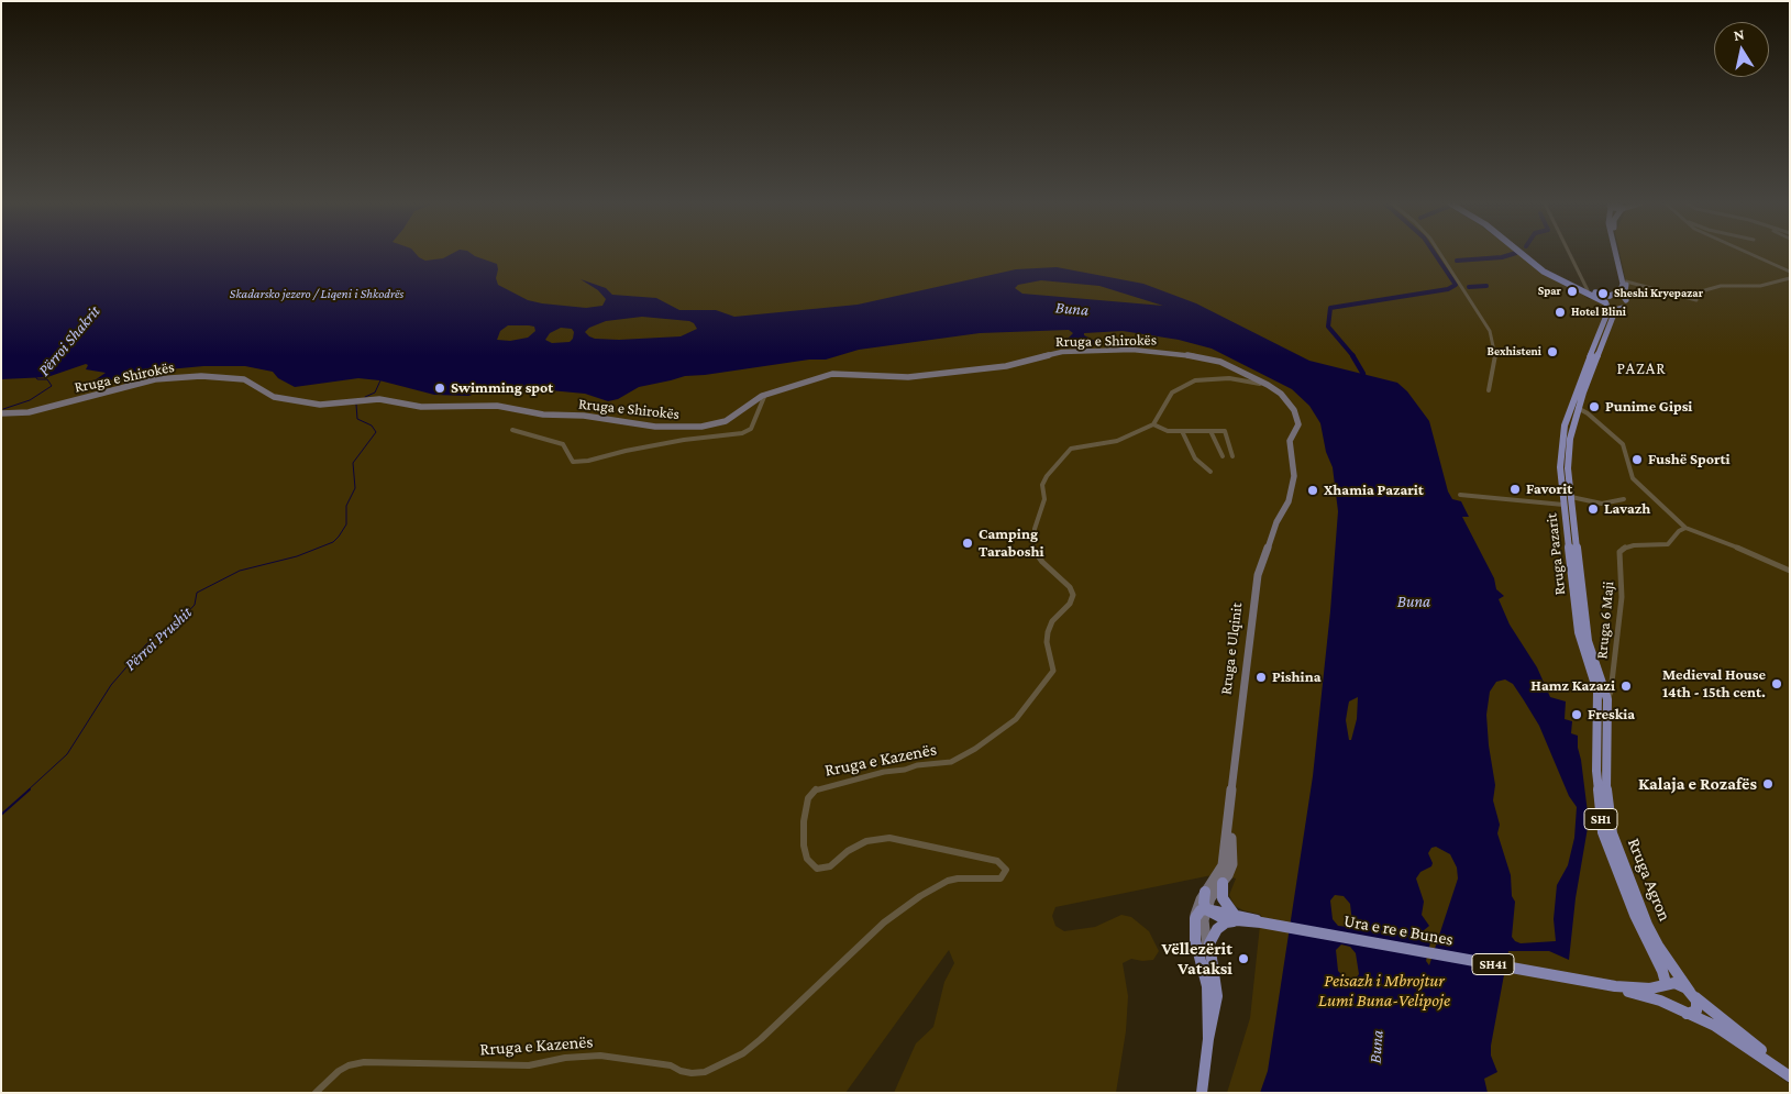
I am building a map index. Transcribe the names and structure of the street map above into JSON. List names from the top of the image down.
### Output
{
  "streets": {
    "main road": [
      "Rruga e Shirokës",
      "Rruga Pazarit",
      "Rruga e Ulqinit",
      "SH1",
      "Rruga Agron",
      "Ura e re e Bunes",
      "SH41"
    ],
    "street": ["Rruga 6 Maji", "Rruga e Kazenës"]
  },
  "crossings": [
    ["Rruga e Shirokës", "Rruga e Ulqinit"],
    ["Rruga Pazarit", "SH1"],
    ["Rruga Pazarit", "Rruga Agron"],
    ["Rruga 6 Maji", "Rruga Agron"],
    ["Rruga e Ulqinit", "SH41"],
    ["Rruga Agron", "SH41"],
    ["Ura e re e Bunes", "SH41"]
  ],
  "districts": ["PAZAR"],
  "water": [
    "Skadarsko jezero / Liqeni i Shkodrës",
    "Buna",
    "Përroi Shakrit",
    "Përroi Prushit"
  ],
  "parks": ["Peisazh i Mbrojtur Lumi Buna-Velipoje"],
  "places": [
    "Spar",
    "Sheshi Kryepazar",
    "Hotel Blini",
    "Bexhisteni",
    "Swimming spot",
    "Punime Gipsi",
    "Fushë Sporti",
    "Favorit",
    "Xhamia Pazarit",
    "Lavazh",
    "Camping Taraboshi",
    "Pishina",
    "Medieval House 14th - 15th cent.",
    "Hamz Kazazi",
    "Freskia",
    "Kalaja e Rozafës",
    "Vëllezërit Vataksi"
  ],
  "north": "top"
}
